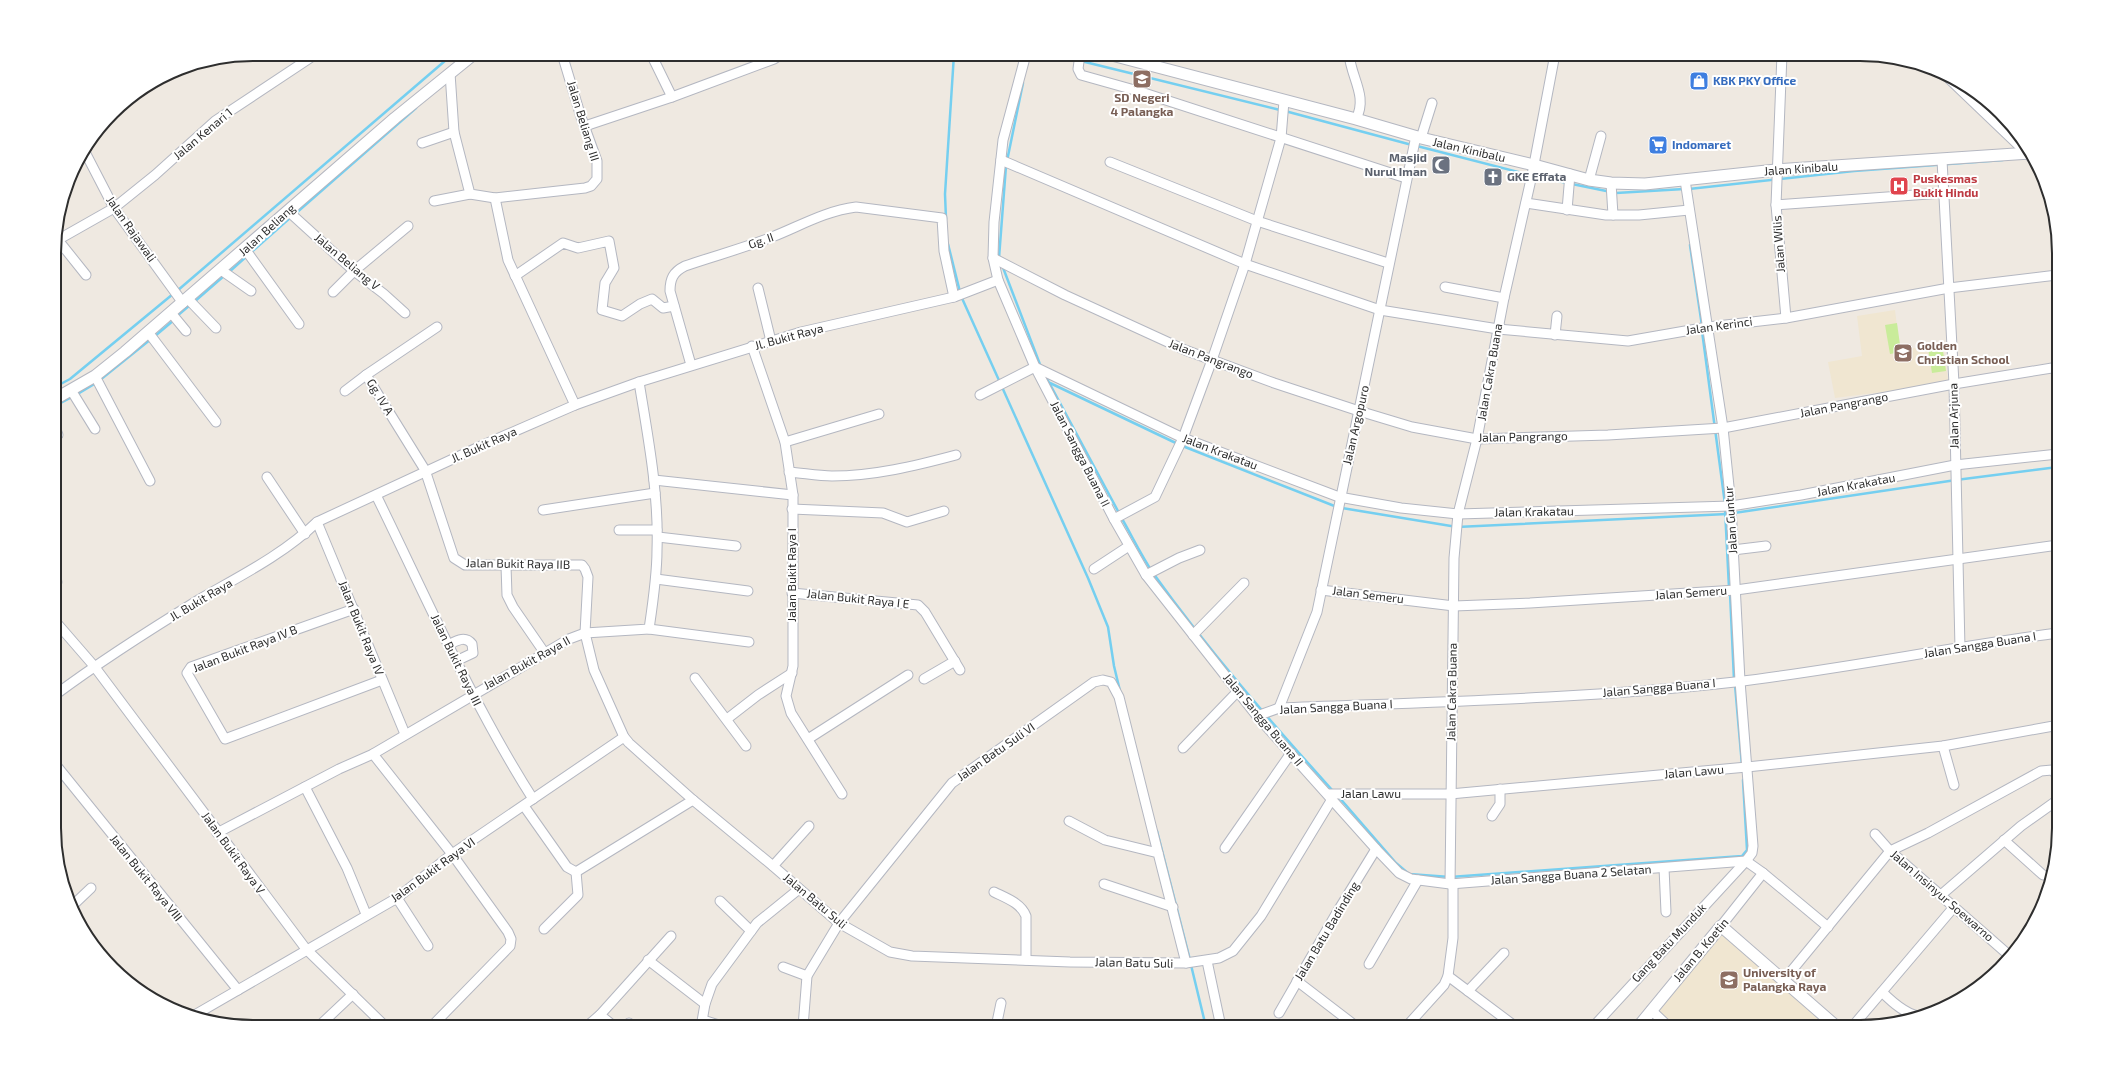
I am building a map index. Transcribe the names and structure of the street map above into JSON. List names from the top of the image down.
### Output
{
  "streets": {
    "street": [
      "Jalan Beliang III",
      "Jalan Kenari 1",
      "Jalan Kinibalu",
      "Jalan Rajawali",
      "Jalan Beliang",
      "Gg. II",
      "Jalan Wilis",
      "Jalan Beliang V",
      "Jalan Kerinci",
      "Jl. Bukit Raya",
      "Jalan Pangrango",
      "Jalan Cakra Buana",
      "Gg. IV A",
      "Jalan Arjuna",
      "Jalan Argopuro",
      "Jalan Krakatau",
      "Jalan Sangga Buana II",
      "Jalan Guntur",
      "Jalan Bukit Raya IIB",
      "Jalan Bukit Raya I",
      "Jalan Semeru",
      "Jalan Bukit Raya I E",
      "Jalan Bukit Raya IV",
      "Jalan Sangga Buana I",
      "Jalan Bukit Raya IV B",
      "Jalan Bukit Raya III",
      "Jalan Bukit Raya II",
      "Jalan Batu Suli VI",
      "Jalan Lawu",
      "Jalan Bukit Raya V",
      "Jalan Bukit Raya VI",
      "Jalan Sangga Buana 2 Selatan",
      "Jalan Bukit Raya VIII",
      "Jalan Insinyur Soewarno",
      "Jalan Batu Suli",
      "Jalan Batu Badinding",
      "Gang Batu Munduk",
      "Jalan B. Koetin"
    ]
  },
  "crossings": [
    ["Jalan Kenari 1", "Jalan Rajawali"],
    ["Jalan Kinibalu", "Jalan Wilis"],
    ["Jalan Kinibalu", "Jalan Cakra Buana"],
    ["Jalan Kinibalu", "Jalan Arjuna"],
    ["Jalan Kinibalu", "Jalan Argopuro"],
    ["Jalan Kinibalu", "Jalan Guntur"],
    ["Jalan Rajawali", "Jalan Beliang"],
    ["Jalan Beliang", "Jalan Beliang V"],
    ["Gg. II", "Jl. Bukit Raya"],
    ["Jalan Wilis", "Jalan Kerinci"],
    ["Jalan Kerinci", "Jalan Cakra Buana"],
    ["Jalan Kerinci", "Jalan Arjuna"],
    ["Jalan Kerinci", "Jalan Argopuro"],
    ["Jalan Kerinci", "Jalan Guntur"],
    ["Jl. Bukit Raya", "Gg. IV A"],
    ["Jl. Bukit Raya", "Jalan Sangga Buana II"],
    ["Jl. Bukit Raya", "Jalan Bukit Raya IIB"],
    ["Jl. Bukit Raya", "Jalan Bukit Raya I"],
    ["Jl. Bukit Raya", "Jalan Bukit Raya IV"],
    ["Jl. Bukit Raya", "Jalan Bukit Raya III"],
    ["Jl. Bukit Raya", "Jalan Bukit Raya V"],
    ["Jalan Pangrango", "Jalan Cakra Buana"],
    ["Jalan Pangrango", "Jalan Arjuna"],
    ["Jalan Pangrango", "Jalan Argopuro"],
    ["Jalan Pangrango", "Jalan Sangga Buana II"],
    ["Jalan Pangrango", "Jalan Guntur"],
    ["Jalan Cakra Buana", "Jalan Krakatau"],
    ["Jalan Cakra Buana", "Jalan Semeru"],
    ["Jalan Cakra Buana", "Jalan Sangga Buana I"],
    ["Jalan Cakra Buana", "Jalan Lawu"],
    ["Jalan Cakra Buana", "Jalan Sangga Buana 2 Selatan"],
    ["Gg. IV A", "Jalan Bukit Raya IIB"],
    ["Jalan Arjuna", "Jalan Krakatau"],
    ["Jalan Arjuna", "Jalan Semeru"],
    ["Jalan Arjuna", "Jalan Sangga Buana I"],
    ["Jalan Argopuro", "Jalan Krakatau"],
    ["Jalan Argopuro", "Jalan Semeru"],
    ["Jalan Argopuro", "Jalan Sangga Buana I"],
    ["Jalan Krakatau", "Jalan Sangga Buana II"],
    ["Jalan Krakatau", "Jalan Guntur"],
    ["Jalan Sangga Buana II", "Jalan Sangga Buana I"],
    ["Jalan Sangga Buana II", "Jalan Lawu"],
    ["Jalan Sangga Buana II", "Jalan Sangga Buana 2 Selatan"],
    ["Jalan Guntur", "Jalan Semeru"],
    ["Jalan Guntur", "Jalan Sangga Buana I"],
    ["Jalan Guntur", "Jalan Lawu"],
    ["Jalan Guntur", "Jalan Sangga Buana 2 Selatan"],
    ["Jalan Guntur", "Gang Batu Munduk"],
    ["Jalan Bukit Raya IIB", "Jalan Bukit Raya II"],
    ["Jalan Bukit Raya IIB", "Jalan Batu Suli"],
    ["Jalan Bukit Raya I", "Jalan Bukit Raya I E"],
    ["Jalan Bukit Raya IV", "Jalan Bukit Raya IV B"],
    ["Jalan Bukit Raya IV", "Jalan Bukit Raya II"],
    ["Jalan Bukit Raya III", "Jalan Bukit Raya II"],
    ["Jalan Bukit Raya III", "Jalan Bukit Raya VI"],
    ["Jalan Bukit Raya II", "Jalan Bukit Raya V"],
    ["Jalan Bukit Raya II", "Jalan Batu Suli"],
    ["Jalan Batu Suli VI", "Jalan Batu Suli"],
    ["Jalan Lawu", "Jalan Sangga Buana 2 Selatan"],
    ["Jalan Bukit Raya V", "Jalan Bukit Raya VI"],
    ["Jalan Bukit Raya VI", "Jalan Bukit Raya VIII"],
    ["Jalan Bukit Raya VI", "Jalan Batu Suli"],
    ["Jalan Sangga Buana 2 Selatan", "Jalan Batu Badinding"],
    ["Jalan Sangga Buana 2 Selatan", "Gang Batu Munduk"]
  ],
  "places": {
    "school or university": ["SD Negeri 4 Palangka", "Golden Christian School", "University of Palangka Raya"],
    "shop": ["KBK PKY Office"],
    "supermarket": ["Indomaret"],
    "mosque": ["Masjid Nurul Iman"],
    "church": ["GKE Effata"],
    "hospital": ["Puskesmas Bukit Hindu"]
  }
}
